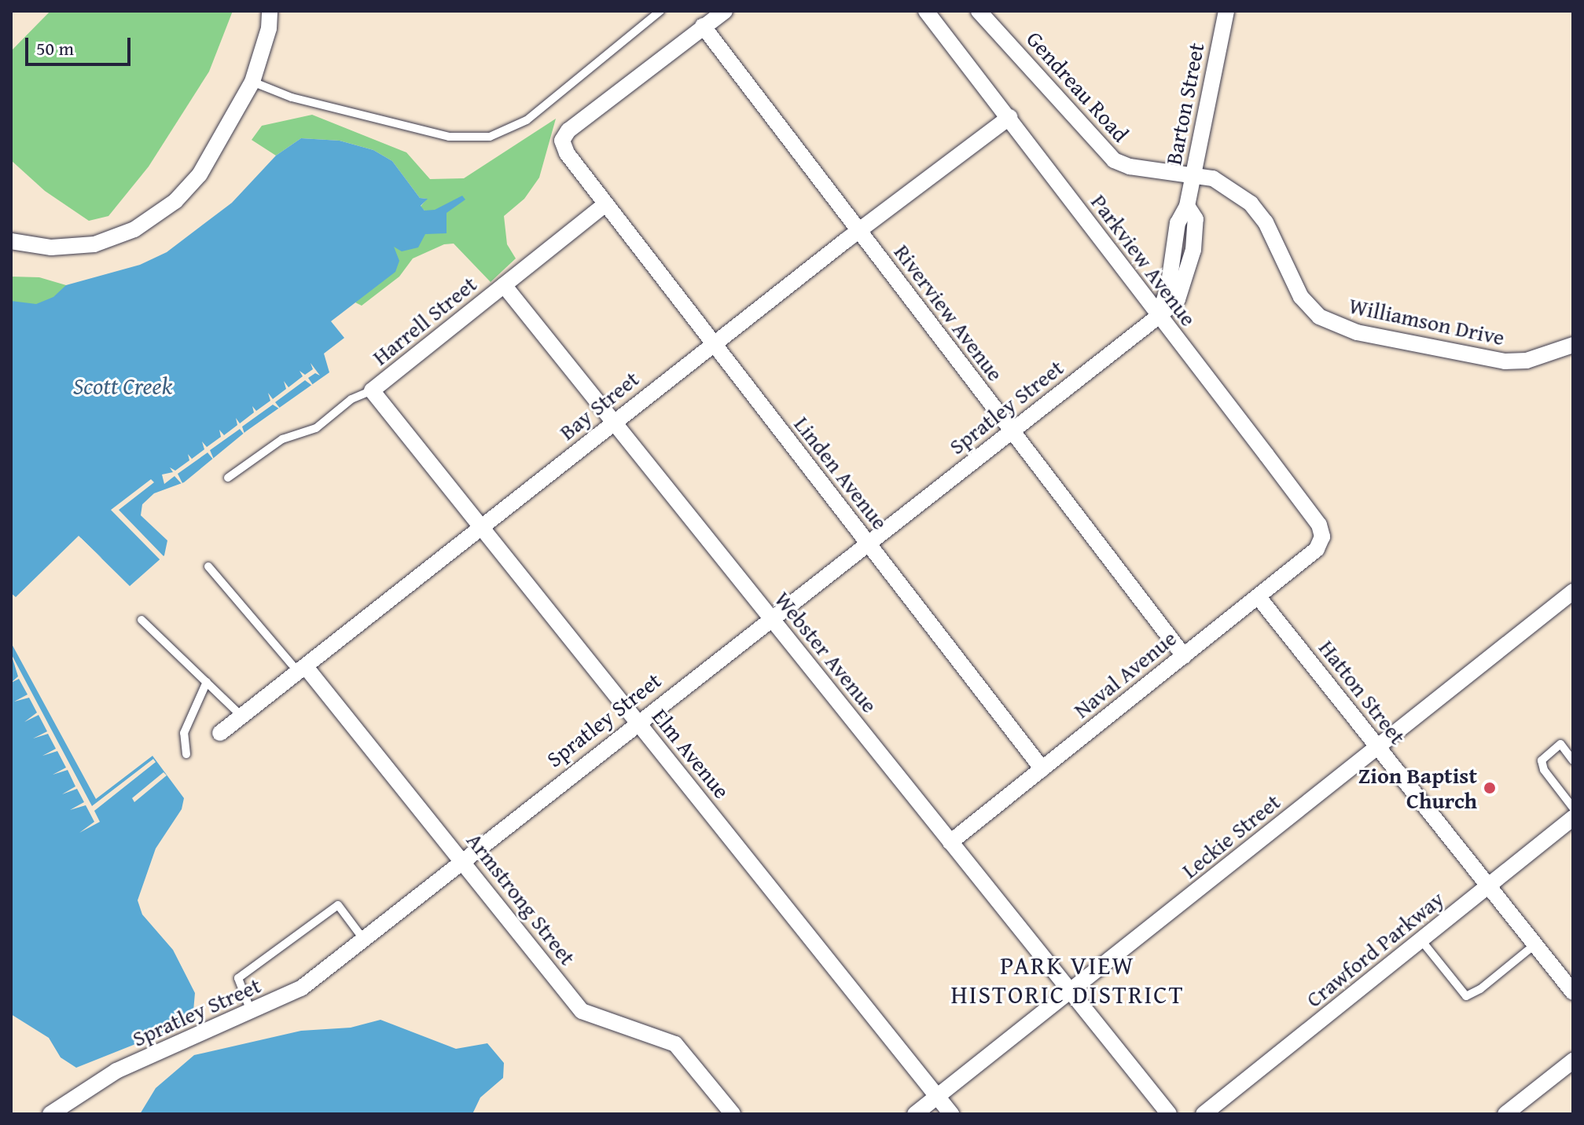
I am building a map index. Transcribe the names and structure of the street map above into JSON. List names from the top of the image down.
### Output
{
  "streets": {
    "street": [
      "Gendreau Road",
      "Barton Street",
      "Parkview Avenue",
      "Riverview Avenue",
      "Harrell Street",
      "Williamson Drive",
      "Bay Street",
      "Spratley Street",
      "Linden Avenue",
      "Webster Avenue",
      "Naval Avenue",
      "Hatton Street",
      "Elm Avenue",
      "Leckie Street",
      "Armstrong Street",
      "Crawford Parkway"
    ]
  },
  "crossings": [
    ["Gendreau Road", "Barton Street"],
    ["Gendreau Road", "Williamson Drive"],
    ["Barton Street", "Parkview Avenue"],
    ["Barton Street", "Williamson Drive"],
    ["Barton Street", "Spratley Street"],
    ["Parkview Avenue", "Bay Street"],
    ["Parkview Avenue", "Spratley Street"],
    ["Parkview Avenue", "Naval Avenue"],
    ["Riverview Avenue", "Bay Street"],
    ["Riverview Avenue", "Spratley Street"],
    ["Riverview Avenue", "Naval Avenue"],
    ["Harrell Street", "Webster Avenue"],
    ["Harrell Street", "Elm Avenue"],
    ["Bay Street", "Linden Avenue"],
    ["Bay Street", "Webster Avenue"],
    ["Bay Street", "Elm Avenue"],
    ["Bay Street", "Armstrong Street"],
    ["Spratley Street", "Linden Avenue"],
    ["Spratley Street", "Webster Avenue"],
    ["Spratley Street", "Elm Avenue"],
    ["Spratley Street", "Armstrong Street"],
    ["Linden Avenue", "Naval Avenue"],
    ["Webster Avenue", "Naval Avenue"],
    ["Webster Avenue", "Leckie Street"],
    ["Naval Avenue", "Hatton Street"],
    ["Hatton Street", "Leckie Street"],
    ["Hatton Street", "Crawford Parkway"],
    ["Elm Avenue", "Leckie Street"]
  ],
  "districts": ["PARK VIEW HISTORIC DISTRICT"],
  "water": ["Scott Creek"],
  "places": ["Zion Baptist Church"],
  "scale_bar": "50 m"
}
